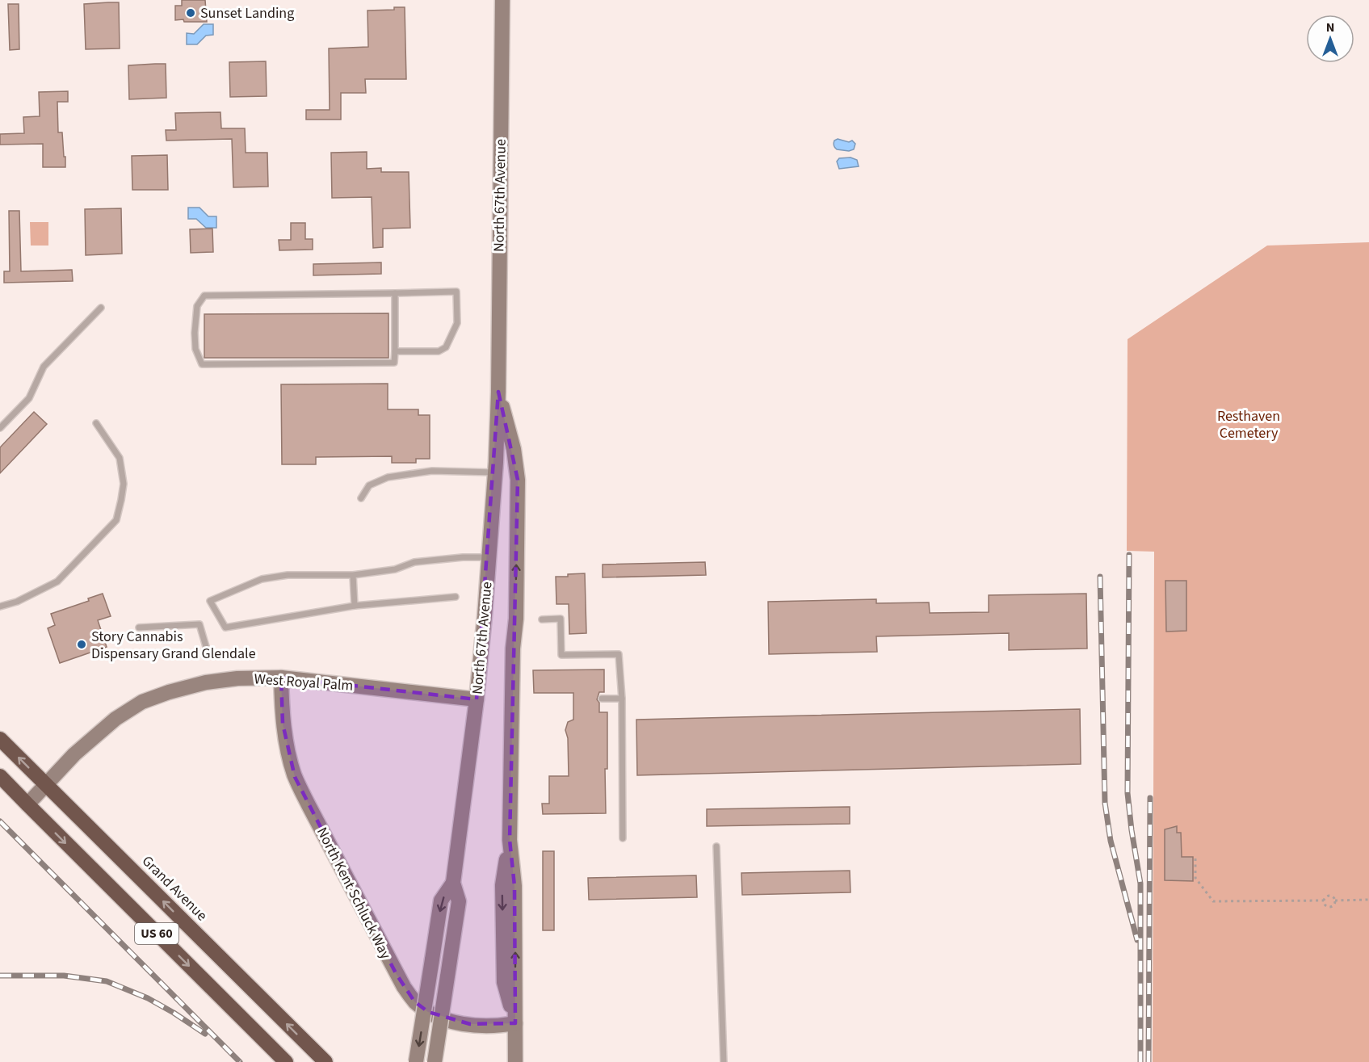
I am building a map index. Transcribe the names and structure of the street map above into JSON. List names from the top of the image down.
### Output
{
  "streets": {
    "highway": ["Grand Avenue", "US 60"],
    "main road": ["North 67th Avenue", "West Royal Palm", "North Kent Schluck Way"]
  },
  "crossings": [
    ["North 67th Avenue", "West Royal Palm"],
    ["North 67th Avenue", "North Kent Schluck Way"],
    ["West Royal Palm", "Grand Avenue"],
    ["West Royal Palm", "North Kent Schluck Way"],
    ["West Royal Palm", "US 60"]
  ],
  "parks": ["Resthaven Cemetery"],
  "places": ["Sunset Landing", "Story Cannabis Dispensary Grand Glendale"],
  "north": "top"
}
